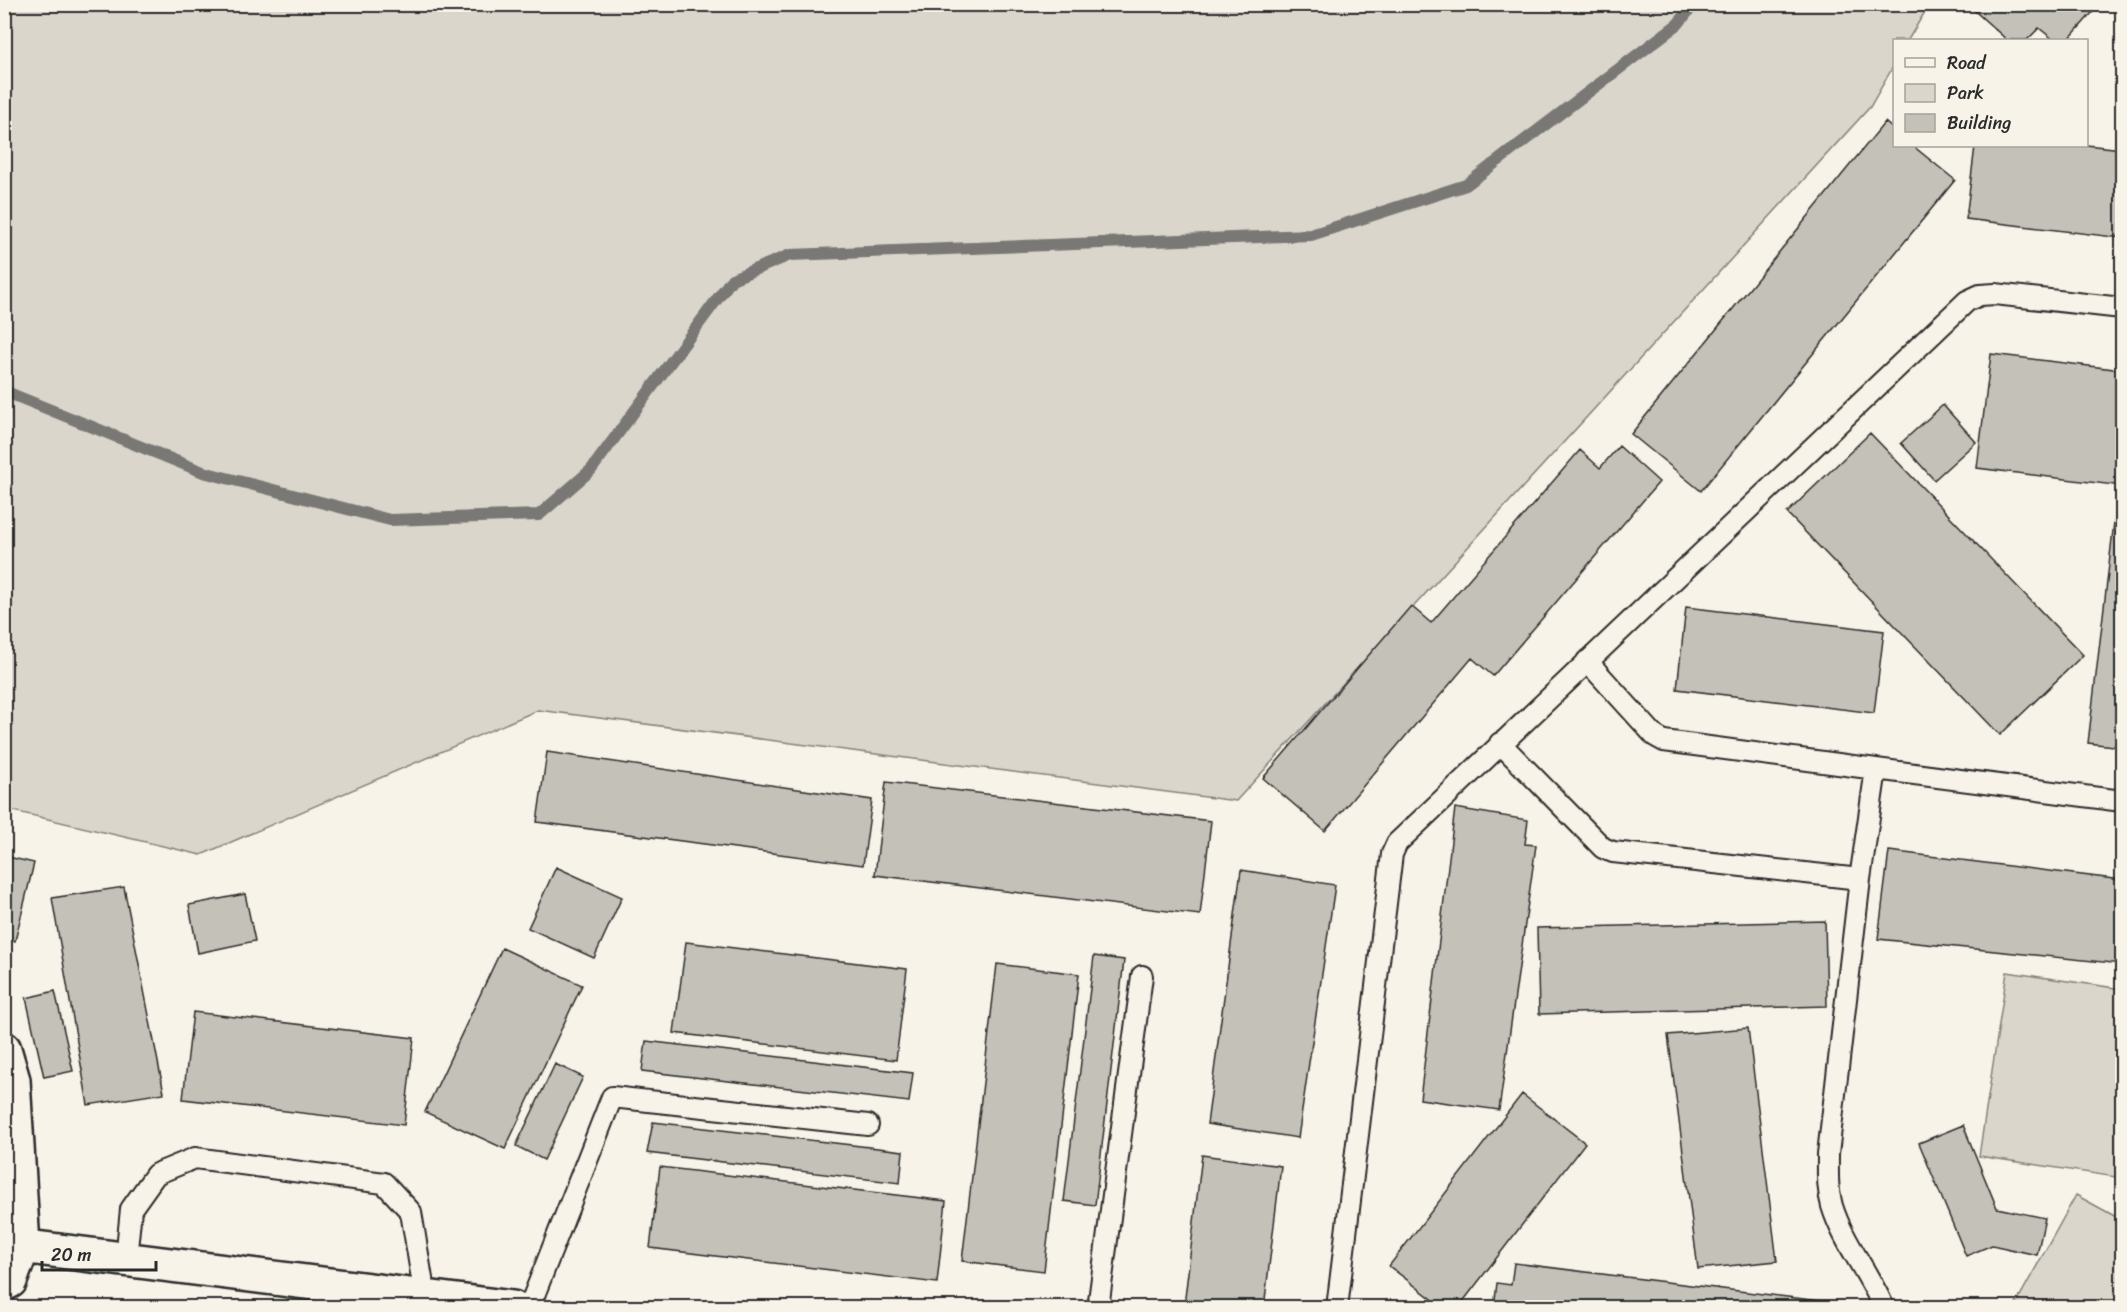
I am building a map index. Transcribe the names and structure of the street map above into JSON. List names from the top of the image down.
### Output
{
  "legend": ["Road", "Park", "Building"],
  "scale_bar": "20 m"
}
